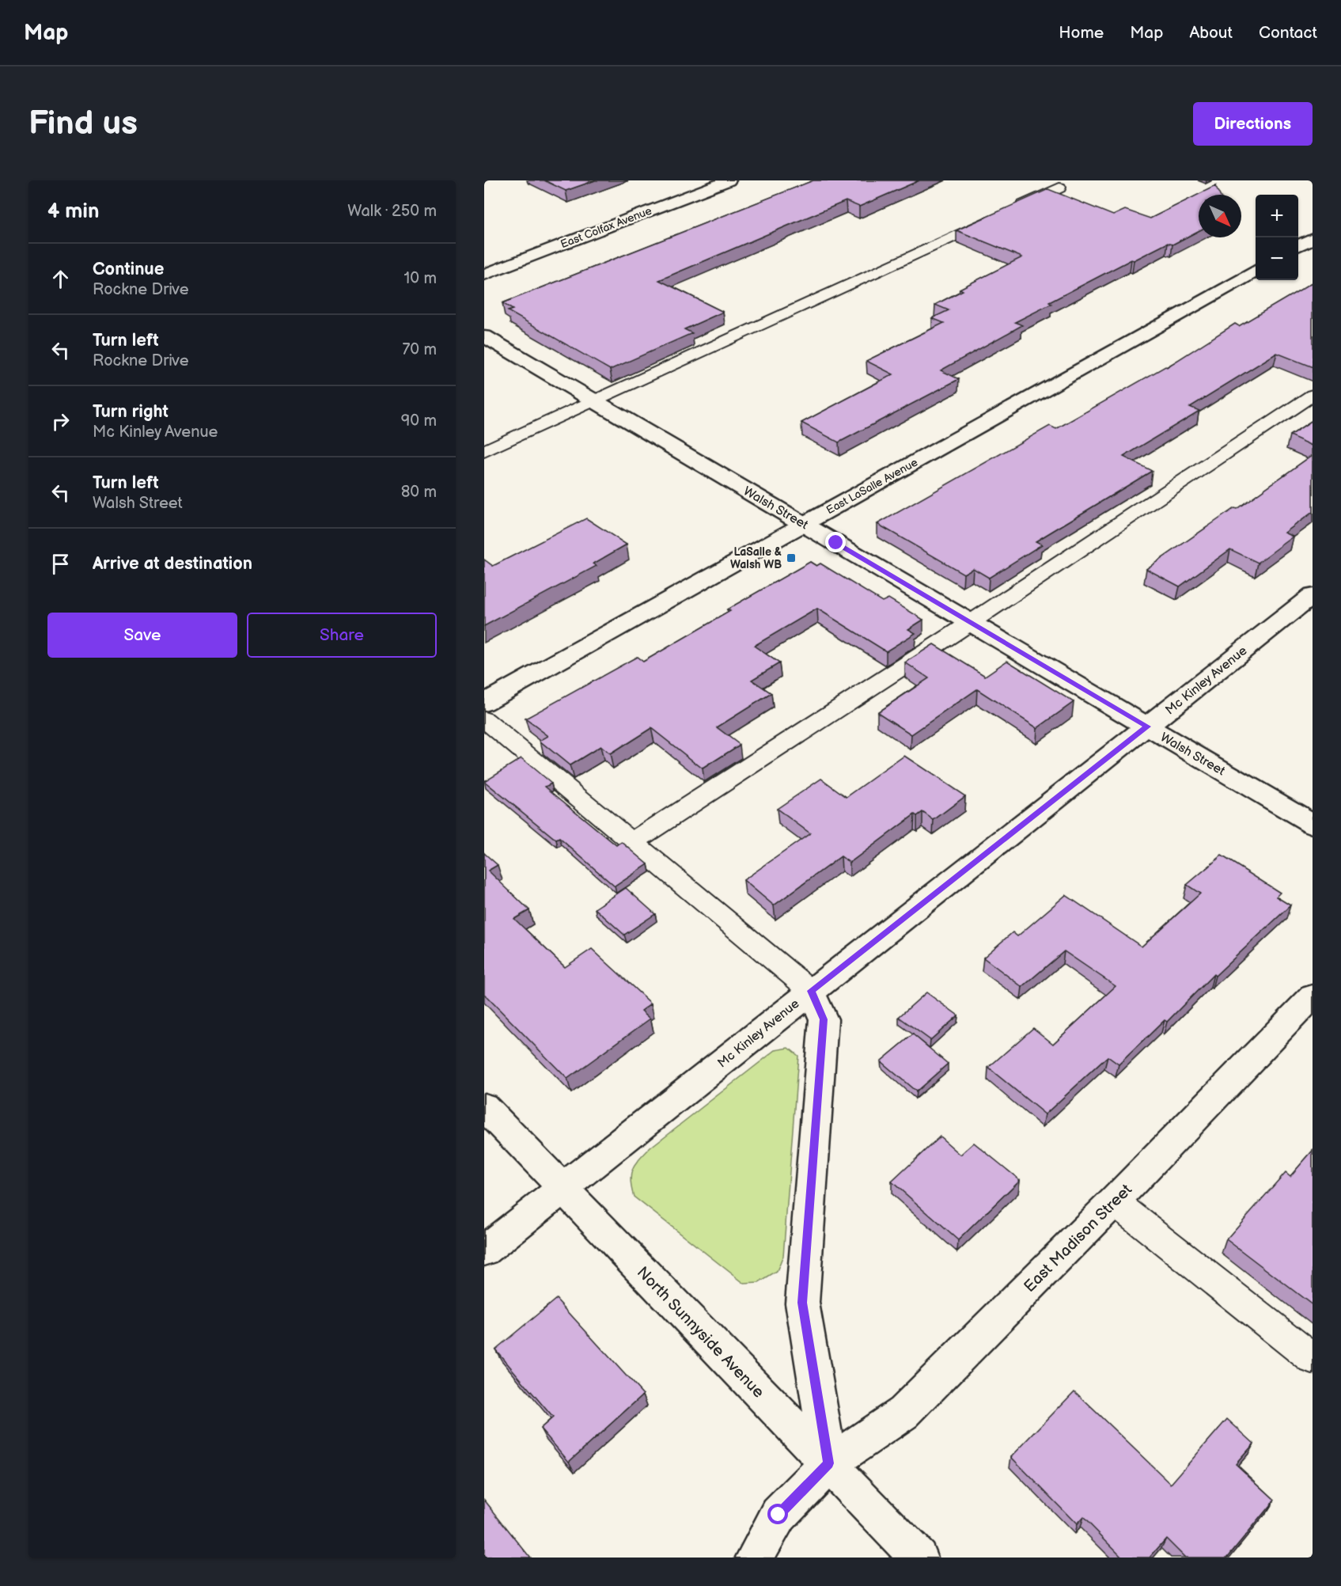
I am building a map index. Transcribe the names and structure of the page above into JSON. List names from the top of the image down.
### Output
{
  "streets": {
    "street": [
      "East Colfax Avenue",
      "East LaSalle Avenue",
      "Walsh Street",
      "Mc Kinley Avenue",
      "East Madison Street",
      "North Sunnyside Avenue"
    ]
  },
  "crossings": [
    ["East LaSalle Avenue", "Walsh Street"],
    ["Walsh Street", "Mc Kinley Avenue"],
    ["Mc Kinley Avenue", "North Sunnyside Avenue"],
    ["East Madison Street", "North Sunnyside Avenue"]
  ],
  "places": {
    "transit": ["LaSalle & Walsh WB"]
  },
  "north": "bottom right",
  "page": {
    "header": "Map",
    "nav": [
      "Home",
      "Map",
      "About",
      "Contact"
    ],
    "buttons": [
      "Directions",
      ["Save", "Share"]
    ],
    "title": "Find us",
    "heading": ["4 min", "Walk · 250 m"],
    "map_buttons": ["+", "−"],
    "list": [
      ["Continue", "Rockne Drive", "10 m"],
      ["Turn left", "Rockne Drive", "70 m"],
      ["Turn right", "Mc Kinley Avenue", "90 m"],
      ["Turn left", "Walsh Street", "80 m"],
      "Arrive at destination"
    ]
  }
}
